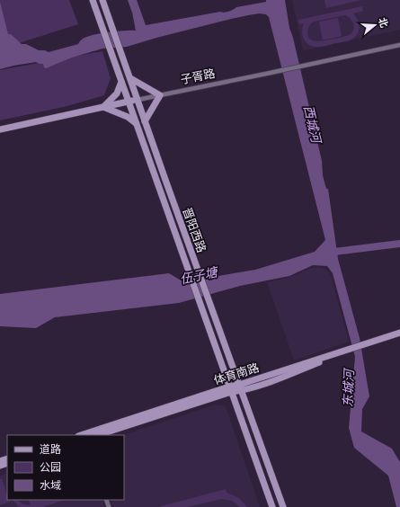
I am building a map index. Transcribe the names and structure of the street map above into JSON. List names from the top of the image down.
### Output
{
  "streets": {
    "main road": ["子胥路", "晋阳西路", "体育南路"]
  },
  "crossings": [
    ["子胥路", "晋阳西路"],
    ["晋阳西路", "体育南路"]
  ],
  "water": ["西城河", "伍子塘", "东城河"],
  "legend": ["道路", "公园", "水域"],
  "north": "right"
}
